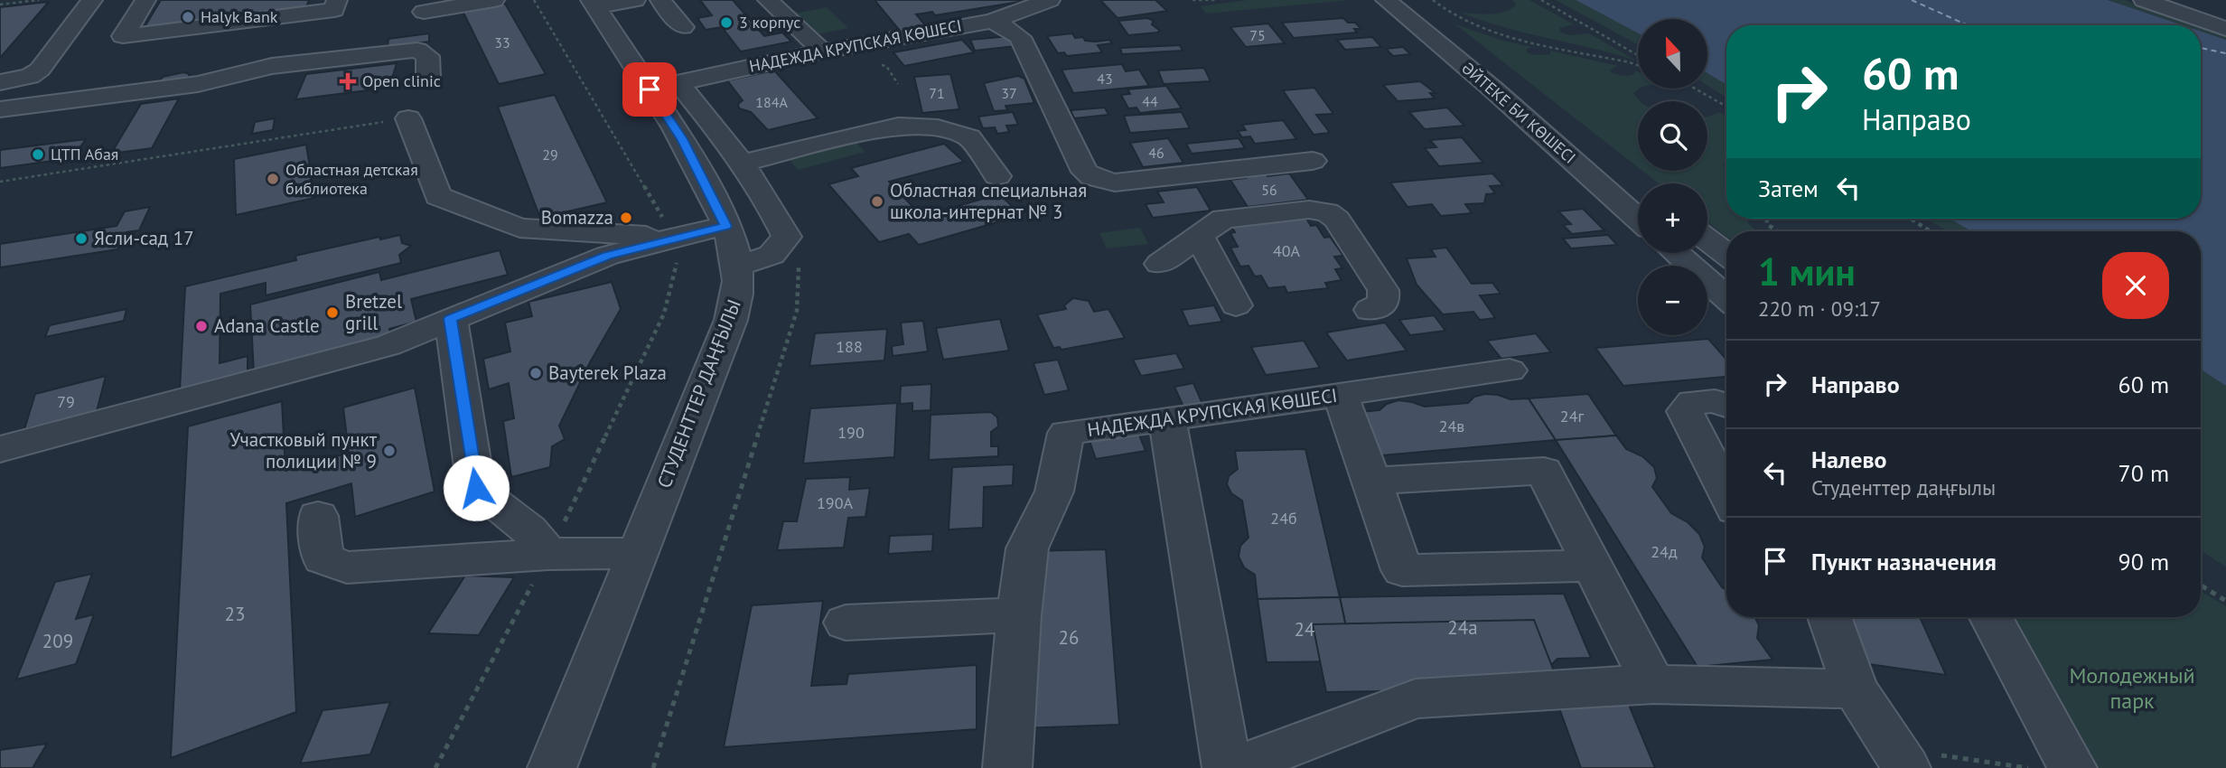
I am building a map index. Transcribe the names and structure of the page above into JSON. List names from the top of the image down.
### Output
{
  "streets": {
    "street": ["НАДЕЖДА КРУПСКАЯ КӨШЕСІ", "ӘЙТЕКЕ БИ КӨШЕСІ", "СТУДЕНТТЕР ДАҢҒЫЛЫ"]
  },
  "crossings": [
    ["НАДЕЖДА КРУПСКАЯ КӨШЕСІ", "СТУДЕНТТЕР ДАҢҒЫЛЫ"]
  ],
  "parks": ["Молодежный парк"],
  "places": {
    "other": [
      "Halyk Bank",
      "3 корпус",
      "ЦТП Абая",
      "Областная детская библиотека",
      "Областная специальная школа-интернат № 3",
      "Bomazza",
      "Ясли-сад 17",
      "Bretzel grill",
      "Adana Сastle",
      "Bayterek Plaza",
      "Участковый пункт полиции № 9"
    ],
    "health": ["Open clinic"]
  },
  "house_numbers": [
    "75",
    "33",
    "43",
    "71",
    "37",
    "44",
    "184А",
    "46",
    "29",
    "56",
    "40А",
    "188",
    "79",
    "24г",
    "24в",
    "190",
    "190А",
    "24б",
    "24д",
    "23",
    "24а",
    "24",
    "26",
    "209"
  ],
  "north": "top",
  "page": {
    "map_buttons": ["+", "−"],
    "turn": ["60 m", "Направо"],
    "then": "Затем",
    "heading": ["1 мин", "220 m · 09:17"],
    "list": [
      {
        "name": "Направо",
        "value": "60 m"
      },
      {
        "name": "Налево",
        "note": "Студенттер даңғылы",
        "value": "70 m"
      },
      {
        "name": "Пункт назначения",
        "value": "90 m"
      }
    ]
  }
}
